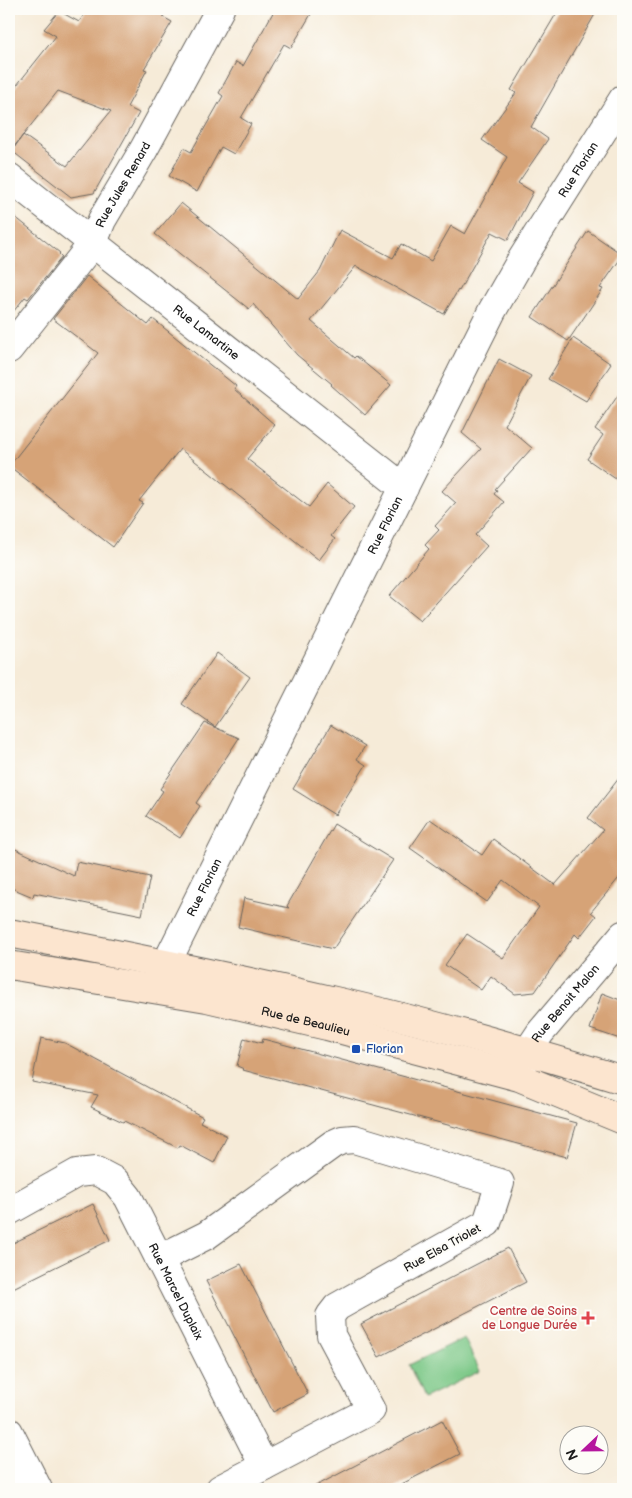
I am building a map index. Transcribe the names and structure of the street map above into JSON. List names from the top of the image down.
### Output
{
  "streets": {
    "main road": ["Rue de Beaulieu"],
    "street": [
      "Rue Florian",
      "Rue Jules Renard",
      "Rue Lamartine",
      "Rue Benoit Malon",
      "Rue Elsa Triolet",
      "Rue Marcel Duplaix"
    ]
  },
  "crossings": [
    ["Rue Florian", "Rue Lamartine"],
    ["Rue Florian", "Rue de Beaulieu"],
    ["Rue Jules Renard", "Rue Lamartine"],
    ["Rue Benoit Malon", "Rue de Beaulieu"],
    ["Rue Elsa Triolet", "Rue Marcel Duplaix"]
  ],
  "places": {
    "transit": ["Florian"],
    "health": ["Centre de Soins de Longue Durée"]
  },
  "north": "left"
}
